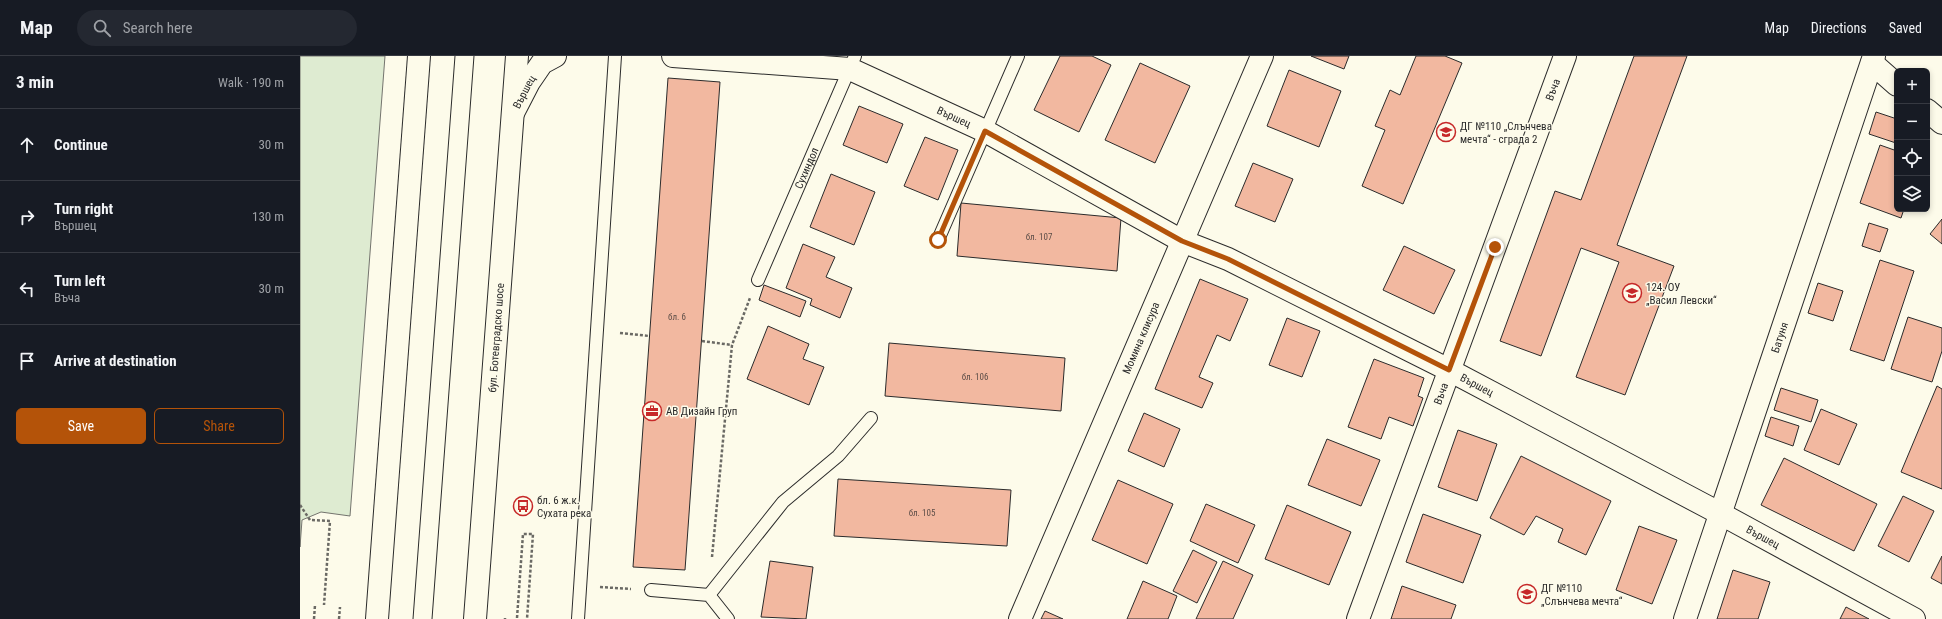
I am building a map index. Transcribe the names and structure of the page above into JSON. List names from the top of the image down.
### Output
{
  "streets": {
    "street": [
      "Въча",
      "Вършец",
      "бул. Ботевградско шосе",
      "Момина клисура",
      "Батуня"
    ],
    "lane": ["Сухиндол"]
  },
  "crossings": [
    ["Въча", "Вършец"],
    ["Вършец", "Сухиндол"],
    ["Вършец", "бул. Ботевградско шосе"],
    ["Вършец", "Момина клисура"],
    ["Вършец", "Батуня"]
  ],
  "places": {
    "school or university": ["ДГ №110 „Слънчева мечта“ - сграда 2", "124. ОУ „Васил Левски“", "ДГ №110 „Слънчева мечта“"],
    "office": ["АВ Дизайн Груп"],
    "bus stop": ["бл. 6 ж.к. Сухата река"]
  },
  "house_numbers": [
    "бл. 107",
    "бл. 6",
    "бл. 106",
    "бл. 105"
  ],
  "page": {
    "header": "Map",
    "search": "Search here",
    "nav": ["Map", "Directions", "Saved"],
    "heading": ["3 min", "Walk · 190 m"],
    "map_buttons": ["+", "−"],
    "list": [
      ["Continue", "30 m"],
      ["Turn right", "Вършец", "130 m"],
      ["Turn left", "Въча", "30 m"],
      "Arrive at destination"
    ],
    "buttons": ["Save", "Share"]
  }
}
